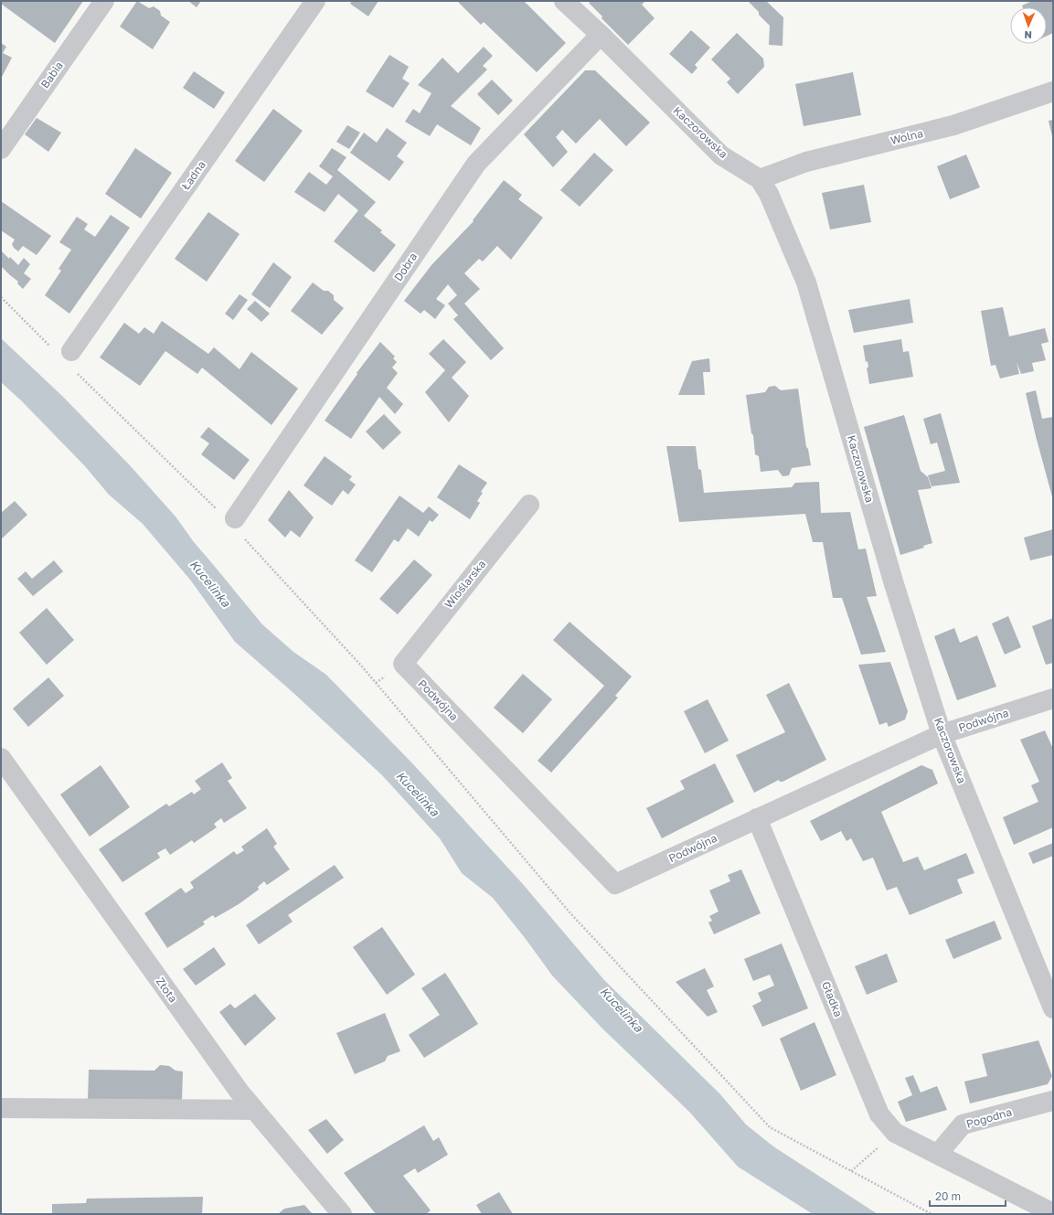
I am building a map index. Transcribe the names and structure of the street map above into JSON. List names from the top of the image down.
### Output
{
  "streets": {
    "street": [
      "Babia",
      "Kaczorowska",
      "Wolna",
      "Ładna",
      "Dobra",
      "Wioślarska",
      "Podwójna",
      "Złota",
      "Gładka",
      "Pogodna"
    ]
  },
  "crossings": [
    ["Kaczorowska", "Wolna"],
    ["Kaczorowska", "Dobra"],
    ["Kaczorowska", "Podwójna"],
    ["Wioślarska", "Podwójna"],
    ["Podwójna", "Gładka"],
    ["Gładka", "Pogodna"]
  ],
  "water": ["Kucelinka"],
  "scale_bar": "20 m",
  "north": "bottom"
}
